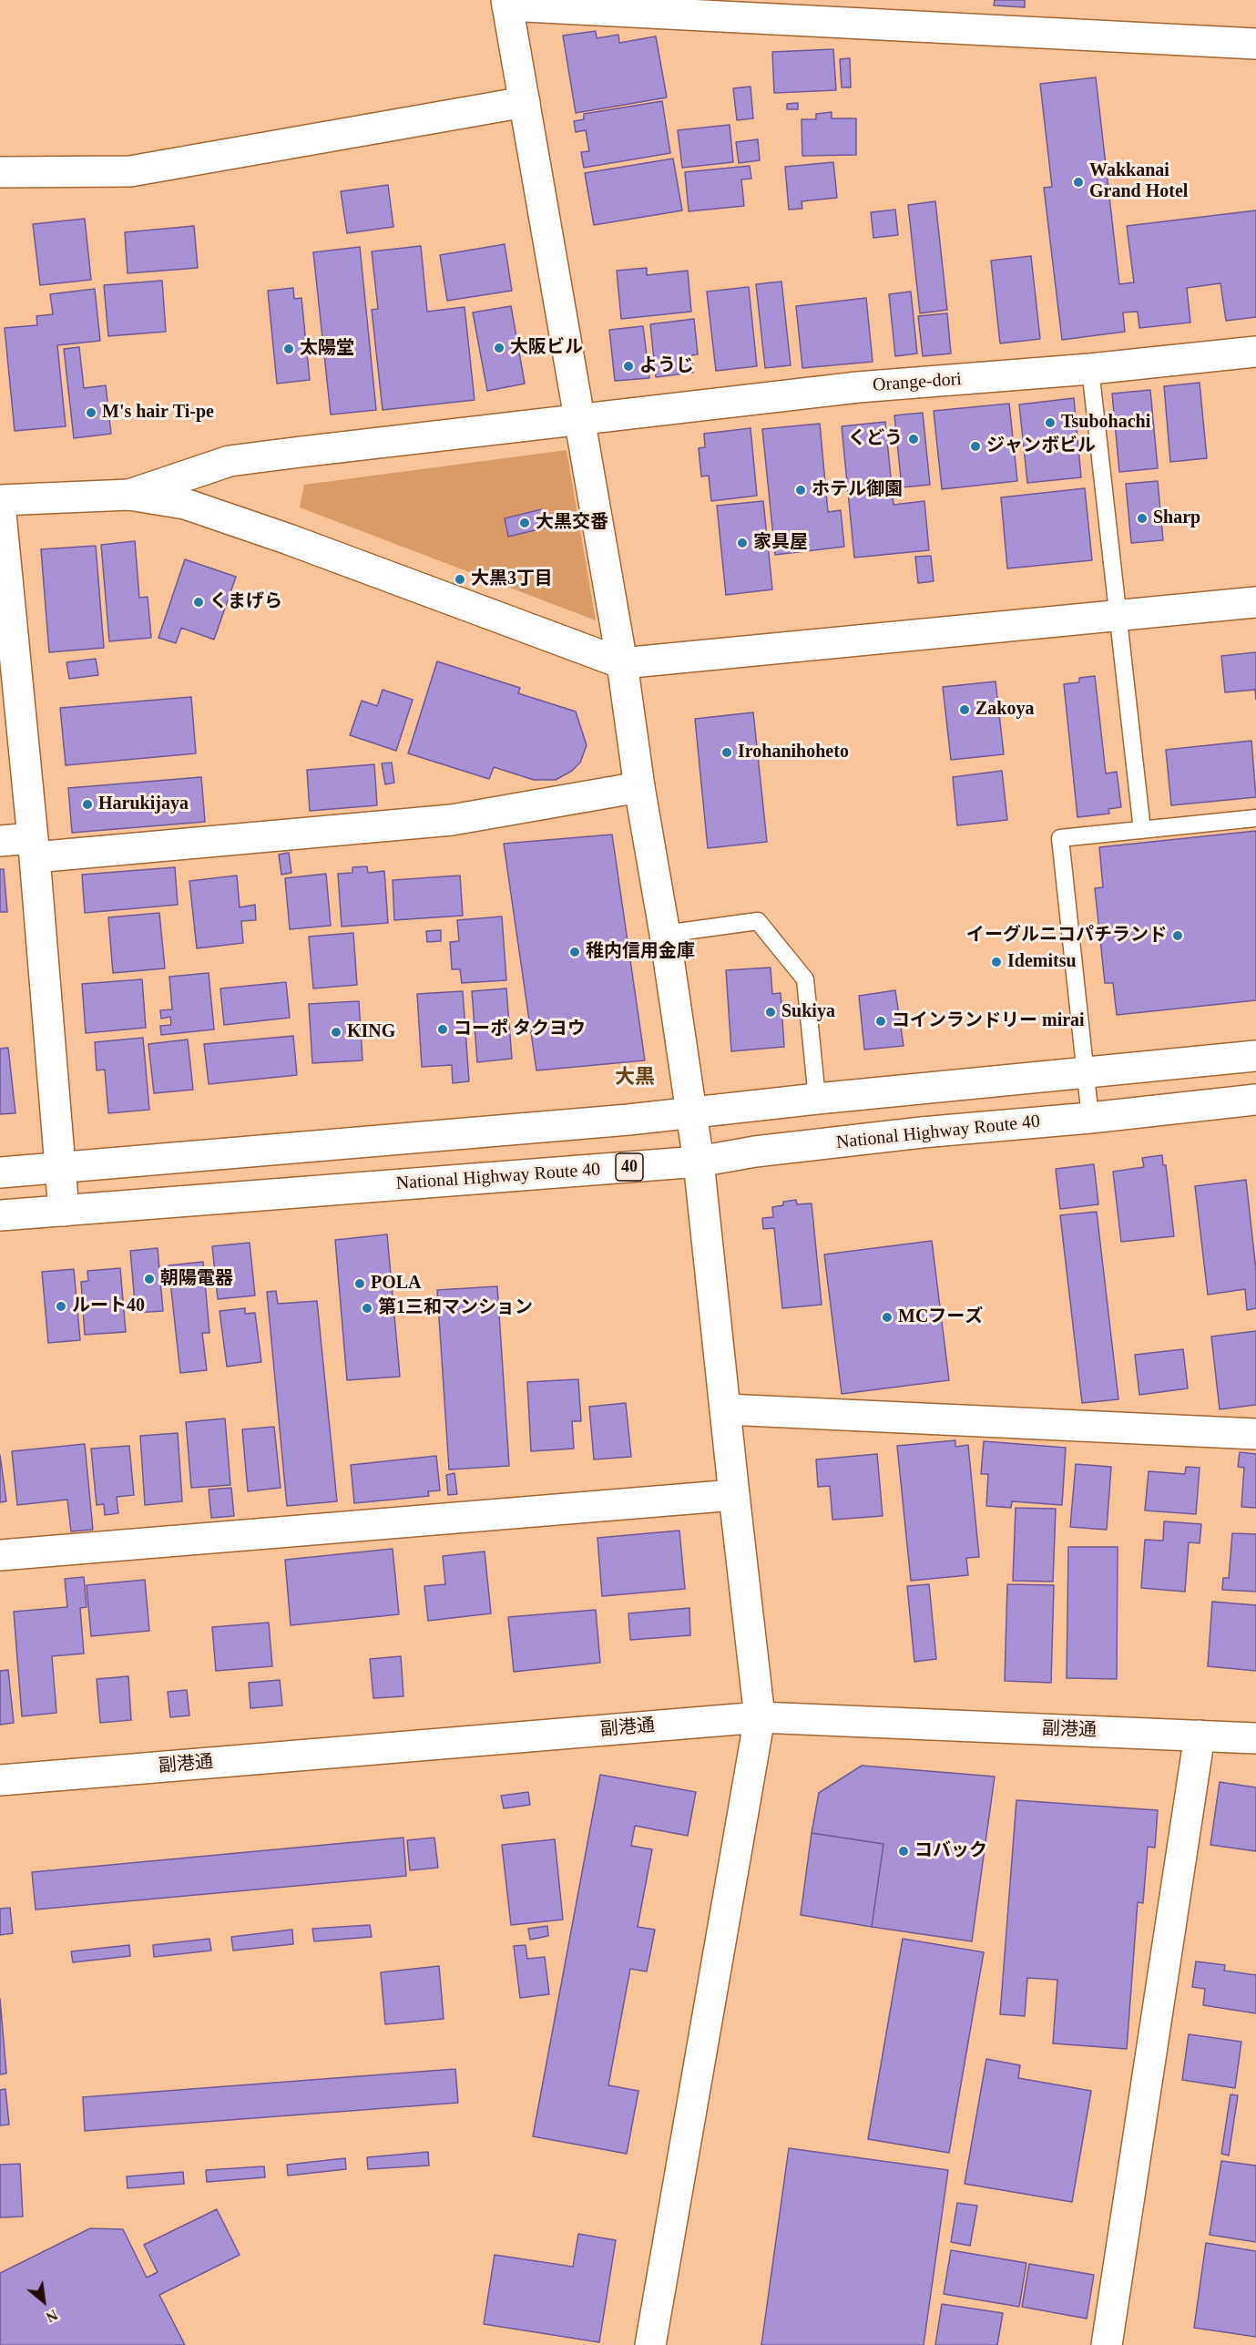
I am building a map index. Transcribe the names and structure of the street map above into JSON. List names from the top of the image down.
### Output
{
  "streets": {
    "main road": [
      "Orange-dori",
      "National Highway Route 40",
      "40",
      "副港通"
    ]
  },
  "districts": ["大黒"],
  "places": [
    "Wakkanai Grand Hotel",
    "大阪ビル",
    "太陽堂",
    "ようじ",
    "M's hair Ti-pe",
    "Tsubohachi",
    "くどう",
    "ジャンボビル",
    "ホテル御園",
    "Sharp",
    "大黒交番",
    "家具屋",
    "大黒3丁目",
    "くまげら",
    "Zakoya",
    "Irohanihoheto",
    "Harukijaya",
    "イーグルニコパチランド",
    "稚内信用金庫",
    "Idemitsu",
    "Sukiya",
    "コインランドリー mirai",
    "コーポ タクヨウ",
    "KING",
    "朝陽電器",
    "POLA",
    "ルート40",
    "第1三和マンション",
    "MCフーズ",
    "コバック"
  ],
  "north": "bottom right"
}
